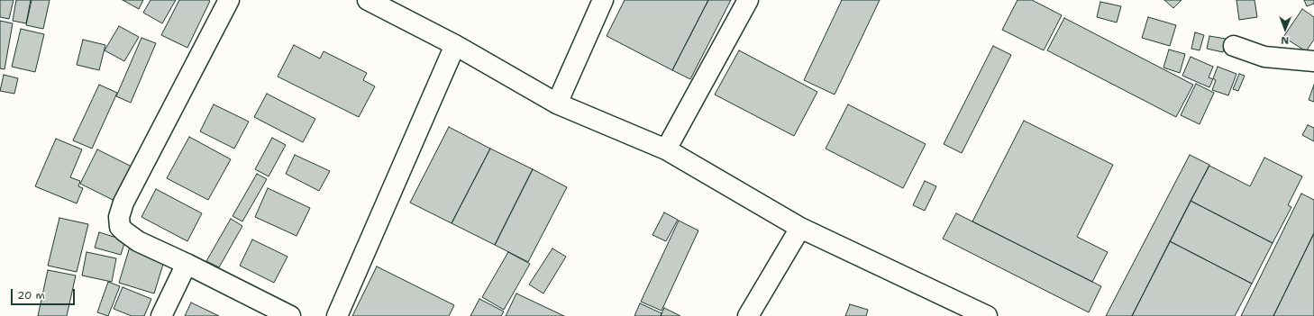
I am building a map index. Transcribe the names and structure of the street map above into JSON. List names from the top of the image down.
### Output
{
  "scale_bar": "20 m",
  "north": "bottom"
}
